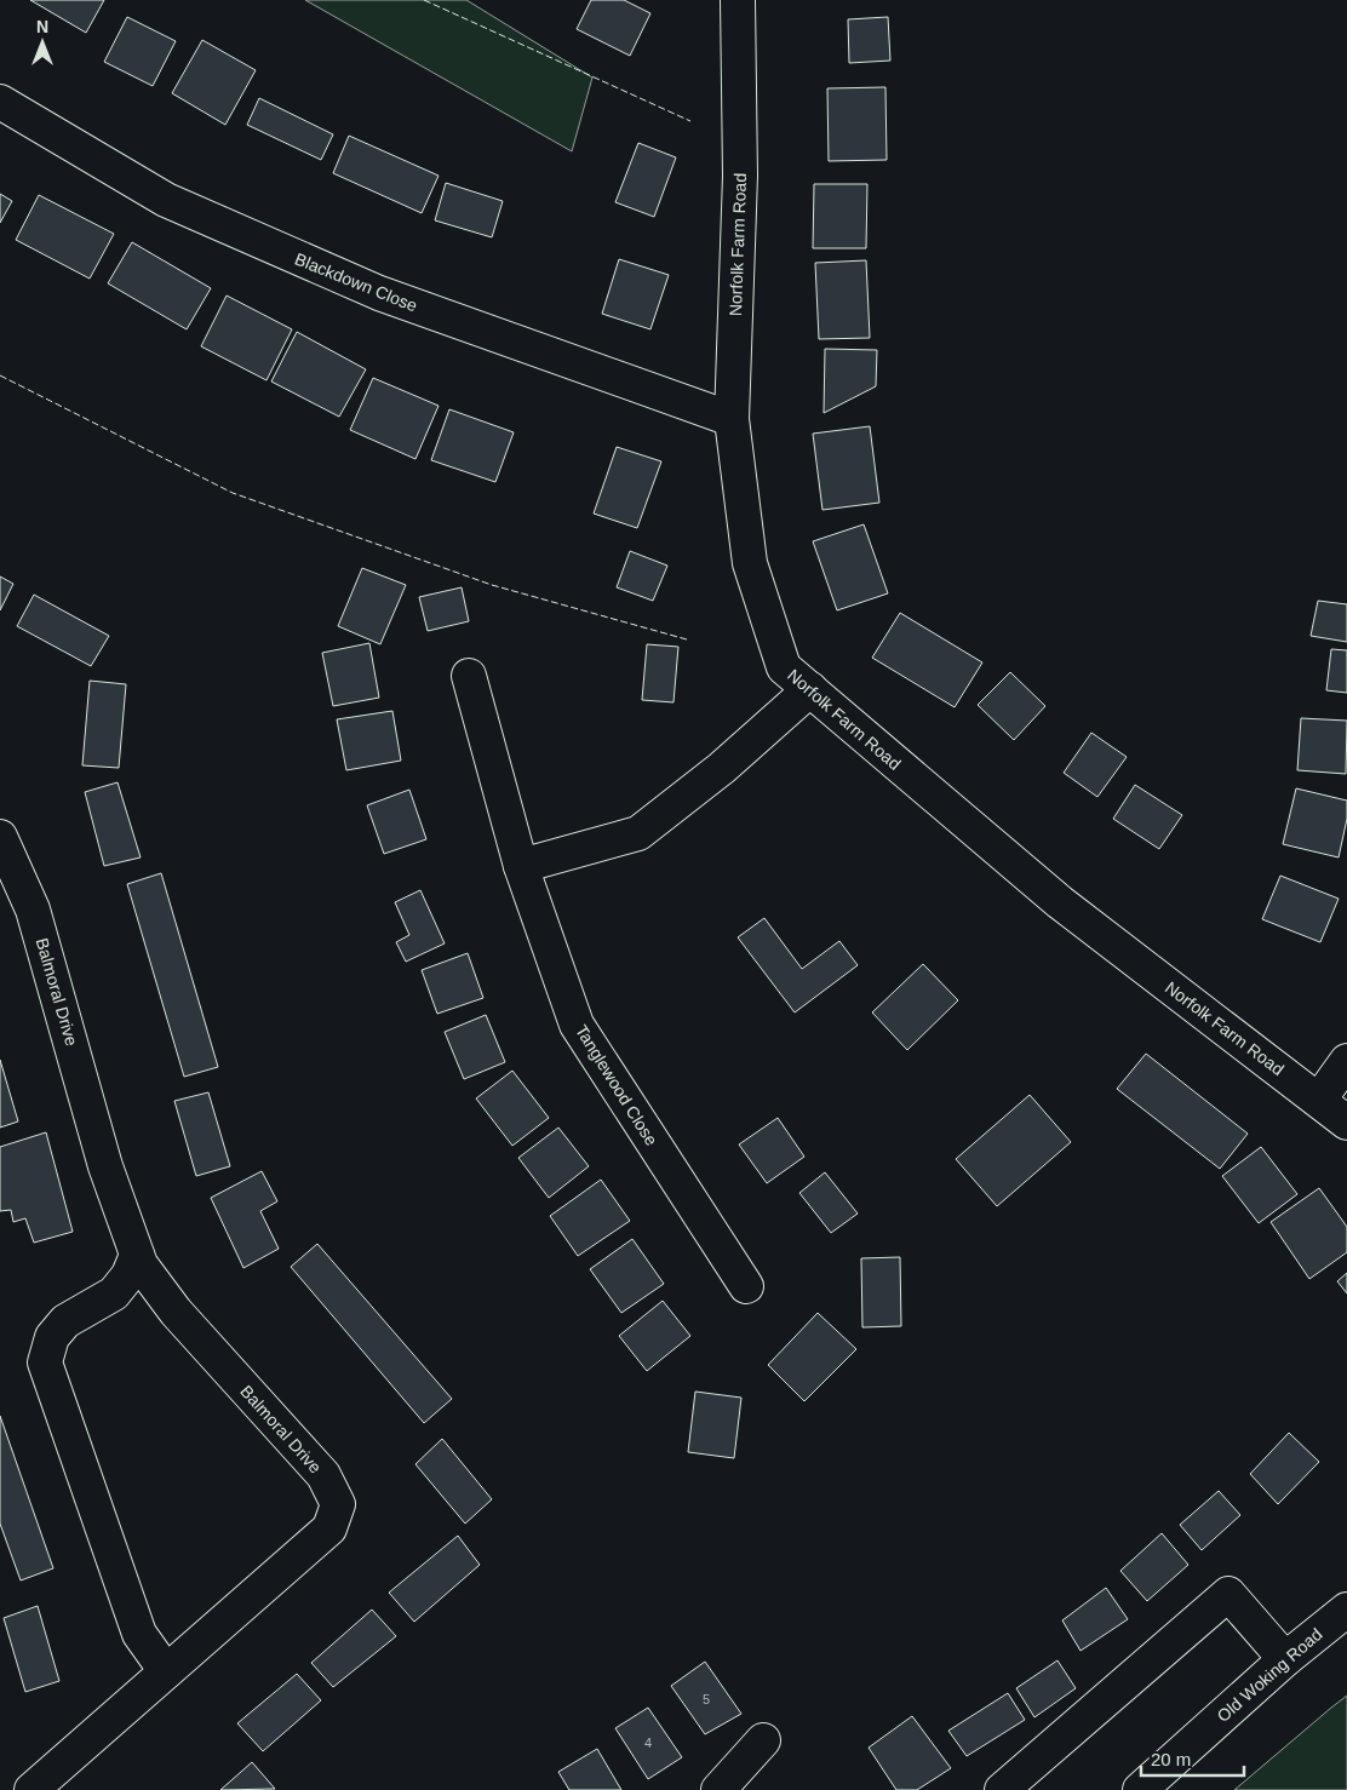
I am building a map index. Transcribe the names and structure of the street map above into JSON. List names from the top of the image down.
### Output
{
  "streets": {
    "street": [
      "Norfolk Farm Road",
      "Blackdown Close",
      "Balmoral Drive",
      "Tanglewood Close",
      "Old Woking Road"
    ]
  },
  "crossings": [
    ["Norfolk Farm Road", "Blackdown Close"]
  ],
  "house_numbers": ["5", "4"],
  "scale_bar": "20 m",
  "north": "top"
}
